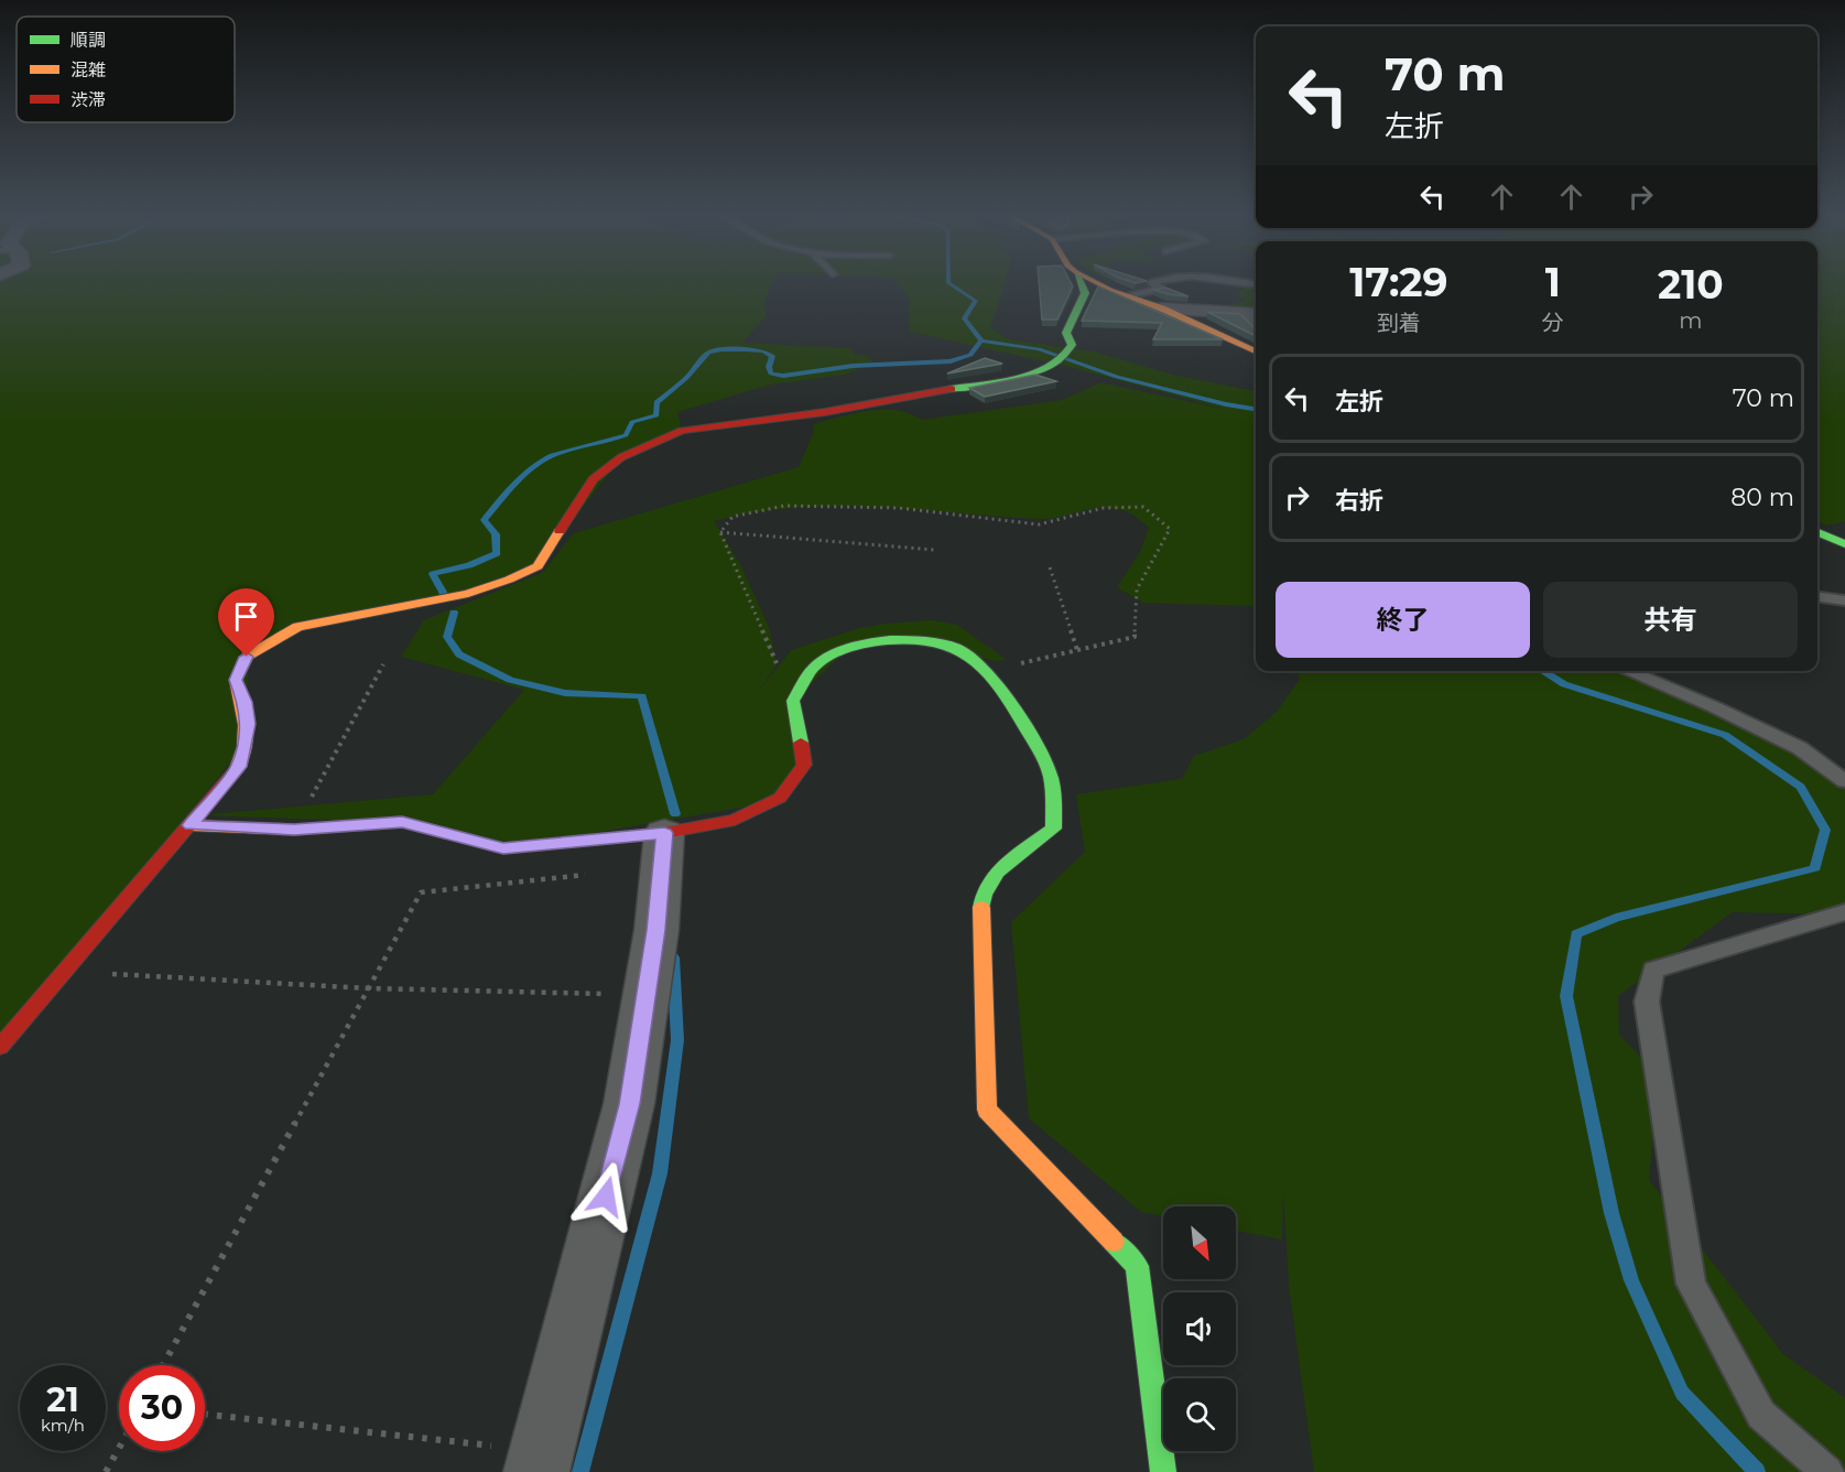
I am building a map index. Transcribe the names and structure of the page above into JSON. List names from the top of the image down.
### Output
{
  "legend": ["順調", "混雑", "渋滞"],
  "north": "bottom right",
  "page": {
    "turn": ["70 m", "左折"],
    "eta": [
      "17:29",
      "到着",
      "1",
      "分",
      "210",
      "m"
    ],
    "list": [
      {
        "name": "左折",
        "value": "70 m"
      },
      {
        "name": "右折",
        "value": "80 m"
      }
    ],
    "buttons": ["終了", "共有"],
    "speed": "21 km/h",
    "limit": "30"
  }
}
